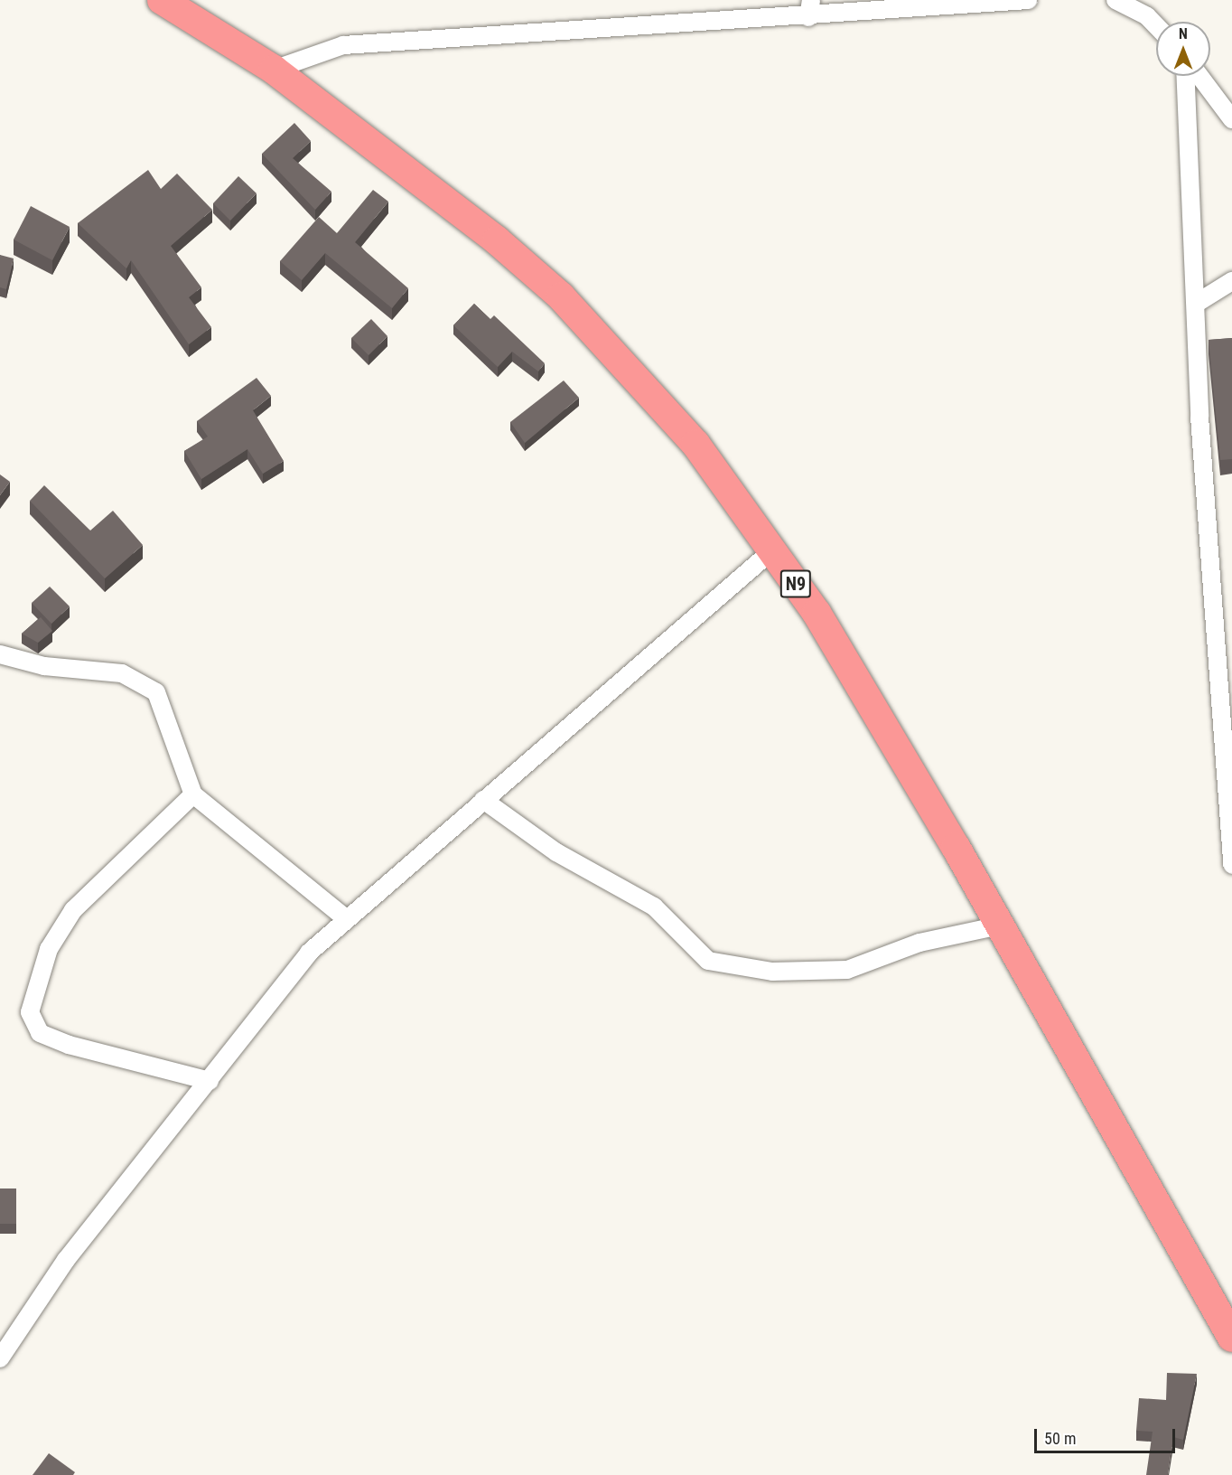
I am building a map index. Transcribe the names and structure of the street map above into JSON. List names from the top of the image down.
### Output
{
  "streets": {
    "highway": ["N9"]
  },
  "scale_bar": "50 m",
  "north": "top"
}
